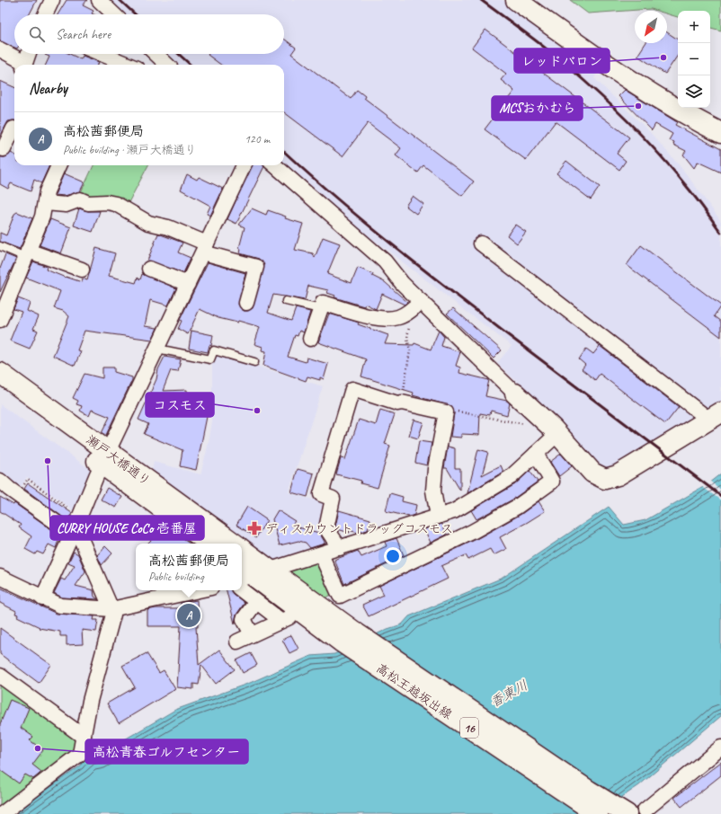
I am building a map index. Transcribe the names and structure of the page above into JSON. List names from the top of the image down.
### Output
{
  "streets": {
    "main road": ["瀬戸大橋通り", "高松王越坂出線", "16"]
  },
  "crossings": [
    ["瀬戸大橋通り", "高松王越坂出線"]
  ],
  "water": ["香東川"],
  "places": {
    "other": [
      "レッドバロン",
      "MCSおかむら",
      "コスモス",
      "CURRY HOUSE CoCo 壱番屋",
      "高松青春ゴルフセンター"
    ],
    "pharmacy": ["ディスカウントドラッグコスモス"]
  },
  "north": "bottom left",
  "page": {
    "map_buttons": ["+", "−"],
    "search": "Search here",
    "heading": "Nearby",
    "list": [
      {
        "mark": "A",
        "name": "高松茜郵便局",
        "note": "Public building · 瀬戸大橋通り",
        "value": "120 m"
      }
    ],
    "popup": ["高松茜郵便局", "Public building"],
    "pins": "A"
  }
}
